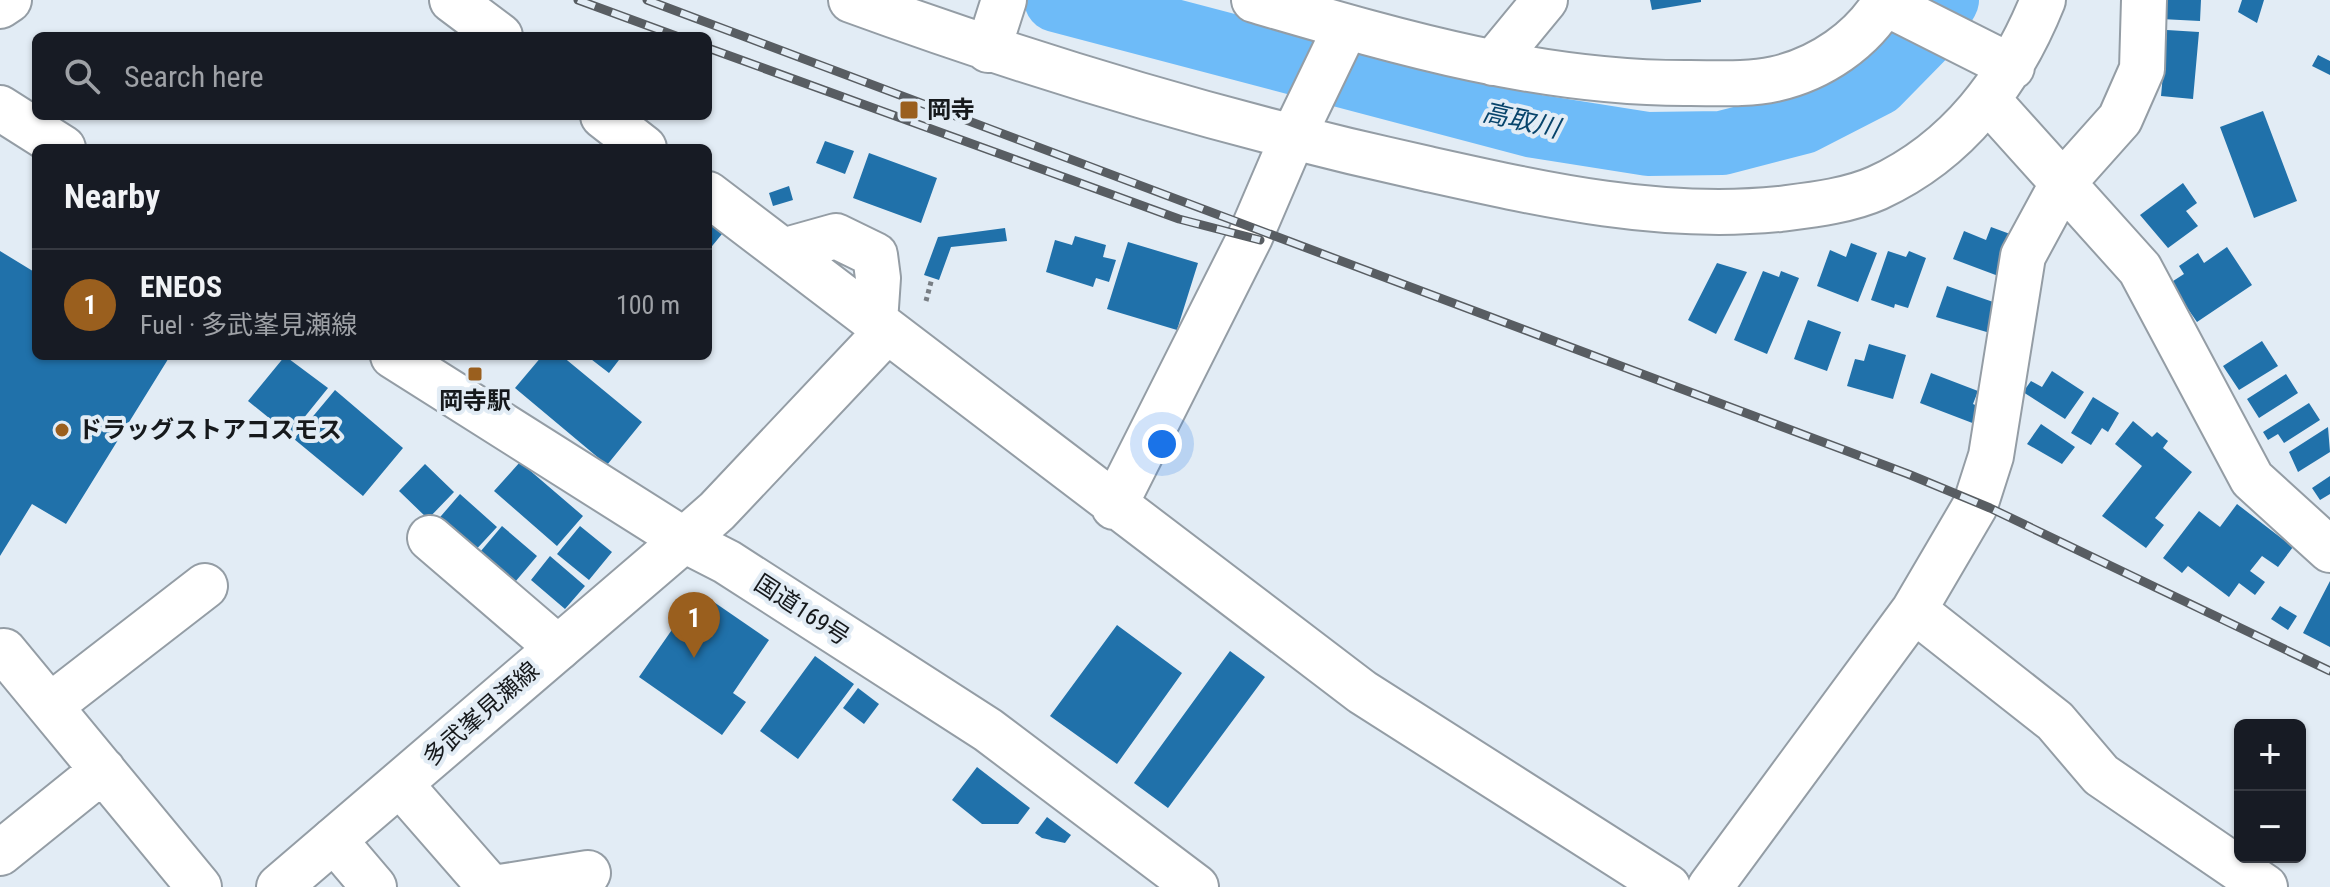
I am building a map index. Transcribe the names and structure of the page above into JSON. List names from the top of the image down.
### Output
{
  "streets": {
    "main road": ["国道169号", "多武峯見瀬線"]
  },
  "crossings": [
    ["国道169号", "多武峯見瀬線"]
  ],
  "water": ["高取川"],
  "places": {
    "transit": ["岡寺", "岡寺駅"],
    "other": ["ドラッグストアコスモス"]
  },
  "page": {
    "search": "Search here",
    "heading": "Nearby",
    "list": [
      {
        "mark": "1",
        "name": "ENEOS",
        "note": "Fuel · 多武峯見瀬線",
        "value": "100 m"
      }
    ],
    "pins": "1",
    "map_buttons": ["+", "−"]
  }
}
